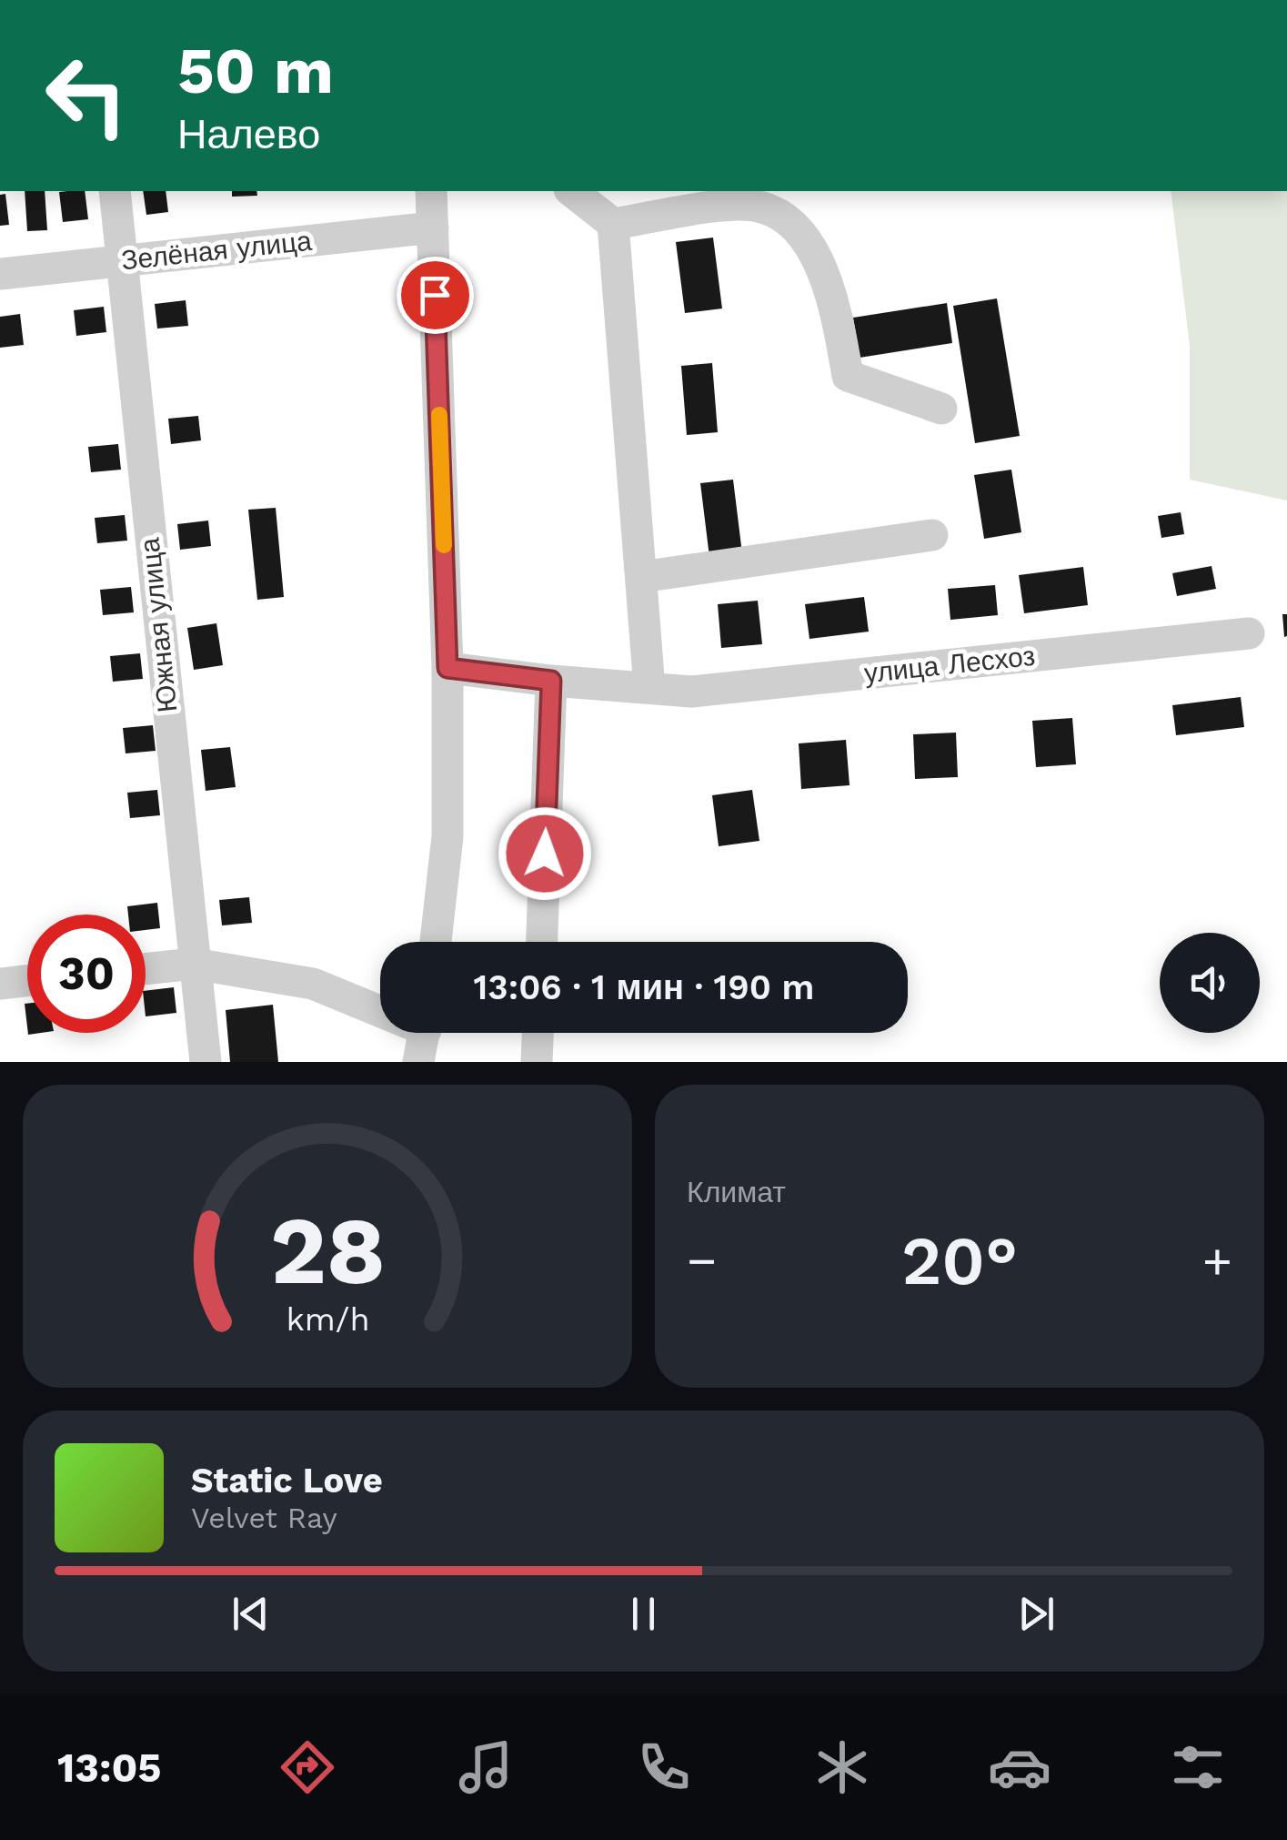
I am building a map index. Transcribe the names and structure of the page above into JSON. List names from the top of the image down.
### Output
{
  "streets": {
    "street": ["Зелёная улица", "Южная улица", "улица Лесхоз"]
  },
  "crossings": [
    ["Зелёная улица", "Южная улица"]
  ],
  "page": {
    "turn": ["50 m", "Налево"],
    "limit": "30",
    "trip": "13:06 · 1 мин · 190 m",
    "tile": "Климат",
    "heat": ["−", "20°", "+"],
    "song": ["Static Love", "Velvet Ray"],
    "tabs": "13:05",
    "gauge": ["28", "km/h"]
  }
}
